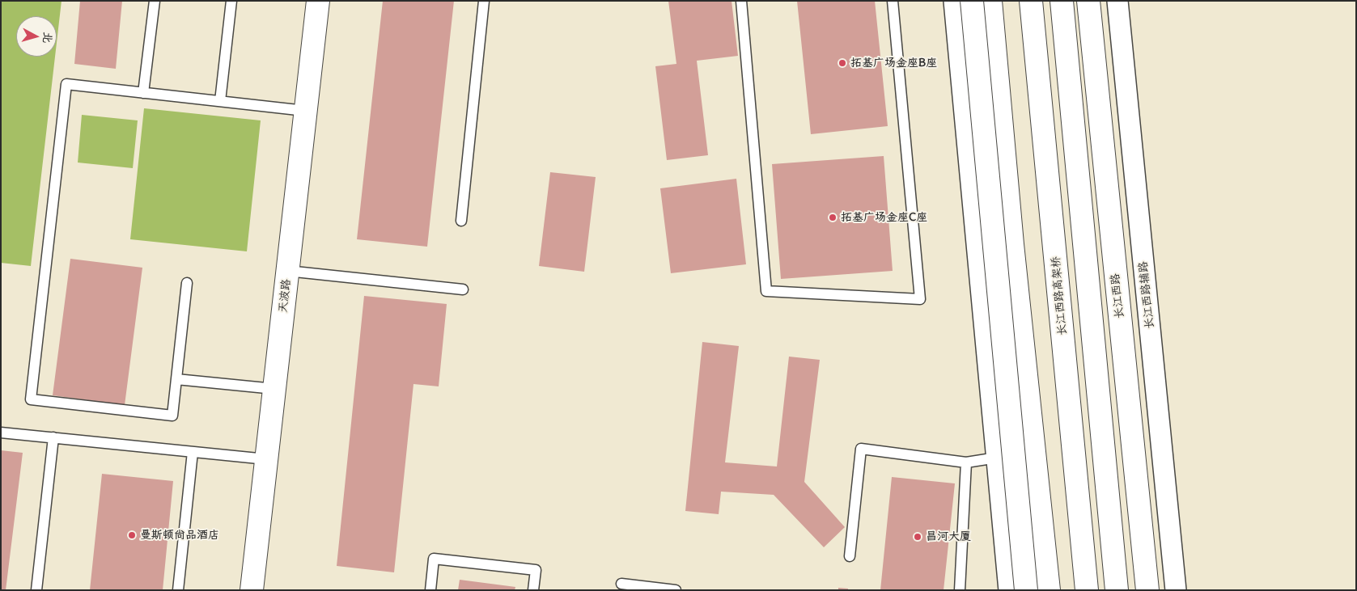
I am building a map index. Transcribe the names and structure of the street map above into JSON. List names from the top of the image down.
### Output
{
  "streets": {
    "main road": ["天波路", "长江西路高架桥", "长江西路"],
    "street": ["长江西路辅路"]
  },
  "places": [
    "拓基广场金座B座",
    "拓基广场金座C座",
    "曼斯顿尚品酒店",
    "昌河大厦"
  ],
  "north": "right"
}
